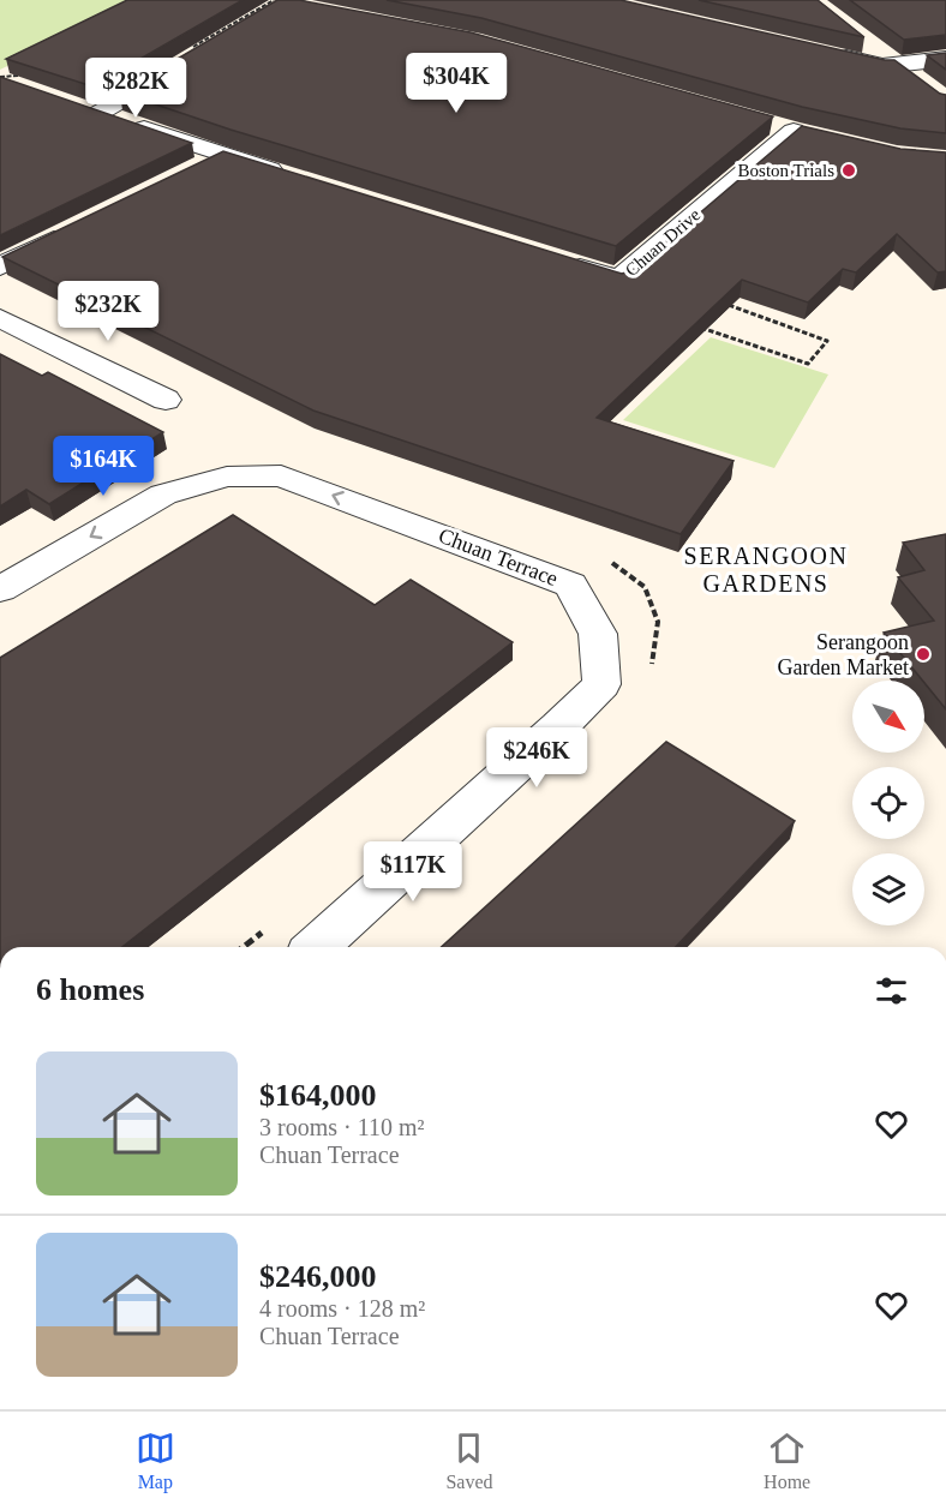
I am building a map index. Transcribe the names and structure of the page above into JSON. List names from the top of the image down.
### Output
{
  "streets": {
    "street": ["Chuan Drive", "Chuan Terrace"]
  },
  "districts": ["SERANGOON GARDENS"],
  "places": ["Boston Trials", "Serangoon Garden Market"],
  "north": "bottom right",
  "page": {
    "price": [
      "$304K",
      "$282K",
      "$232K",
      "$164K",
      "$246K",
      "$117K"
    ],
    "heading": "6 homes",
    "list": [
      {
        "name": "$164,000",
        "note": "3 rooms · 110 m² · Chuan Terrace"
      },
      {
        "name": "$246,000",
        "note": "4 rooms · 128 m² · Chuan Terrace"
      }
    ],
    "tabs": ["Map", "Saved", "Home"]
  }
}
